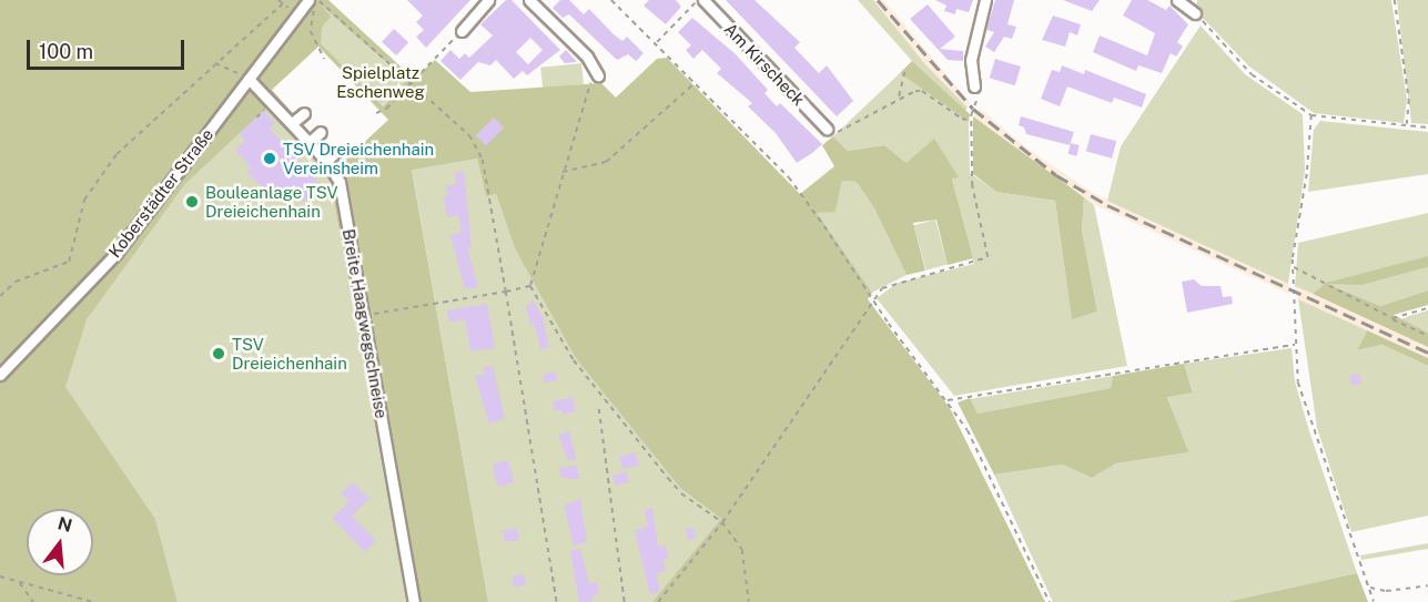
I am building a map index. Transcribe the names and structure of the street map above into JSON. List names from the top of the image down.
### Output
{
  "streets": {
    "street": ["Am Kirscheck", "Koberstädter Straße", "Breite Haagwegschneise"]
  },
  "crossings": [
    ["Koberstädter Straße", "Breite Haagwegschneise"]
  ],
  "parks": ["Spielplatz Eschenweg"],
  "places": ["TSV Dreieichenhain Vereinsheim", "Bouleanlage TSV Dreieichenhain", "TSV Dreieichenhain"],
  "scale_bar": "100 m",
  "north": "top"
}
